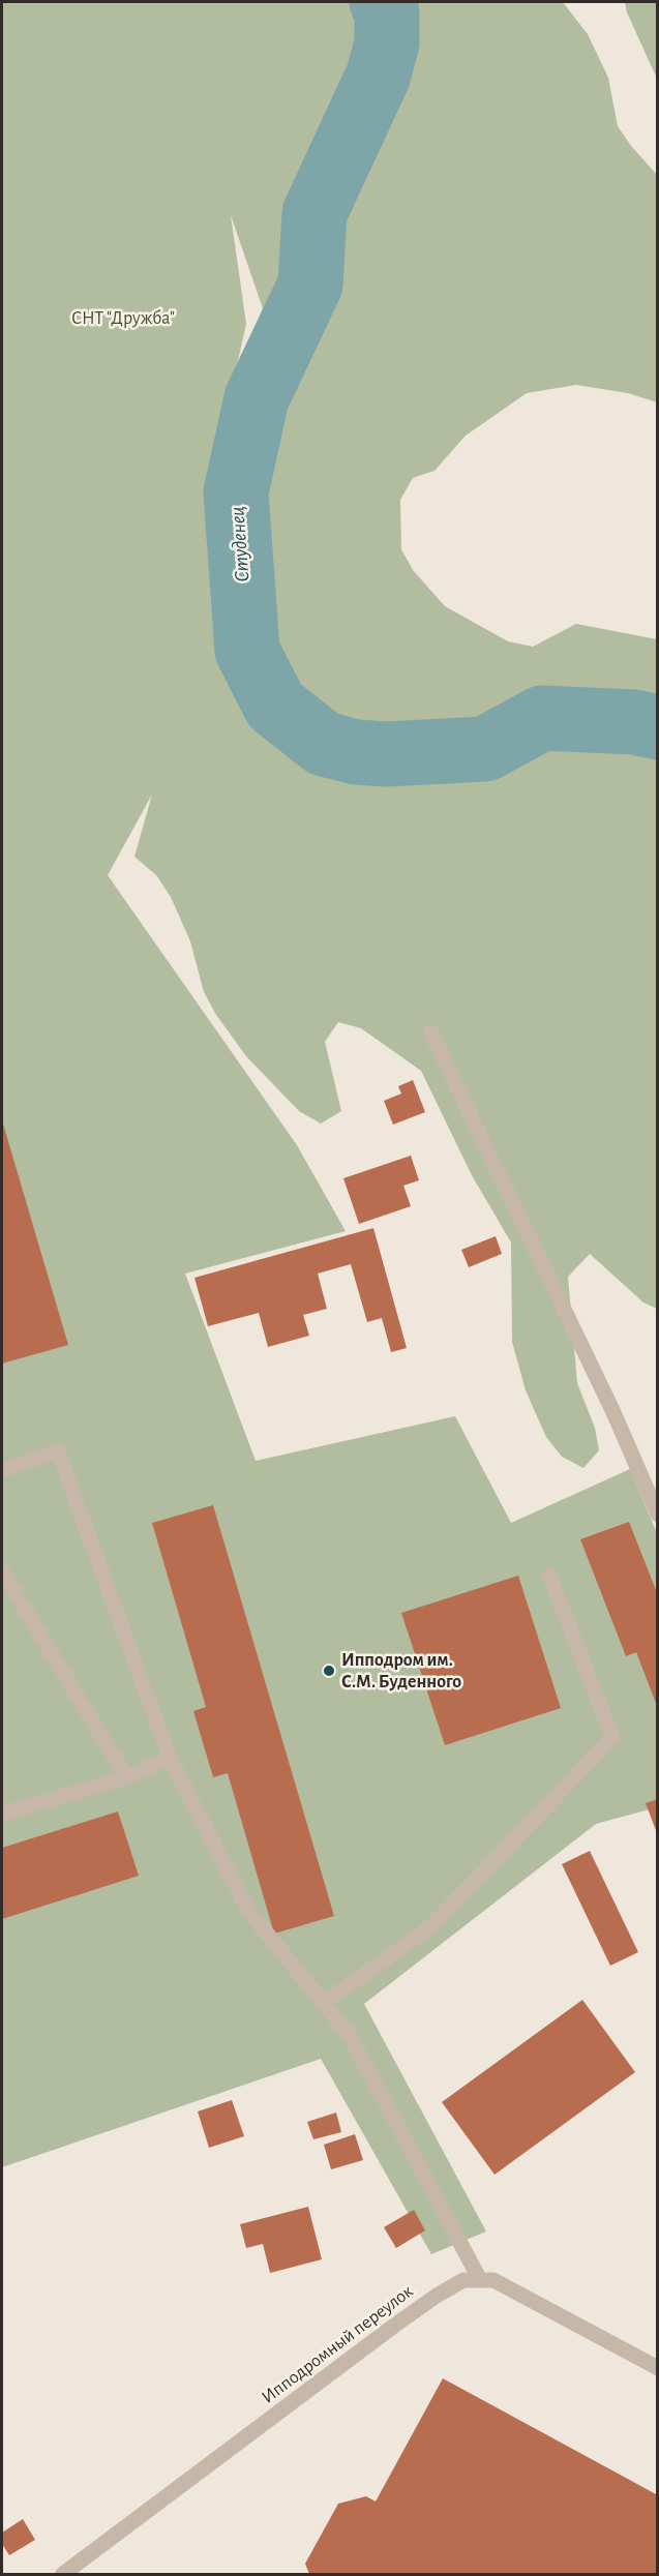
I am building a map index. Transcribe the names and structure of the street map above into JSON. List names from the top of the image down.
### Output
{
  "streets": {
    "street": ["Ипподромный переулок"]
  },
  "water": ["Студенец"],
  "parks": ["СНТ \"Дружба\""],
  "places": ["Ипподром им. С.М. Буденного"]
}
